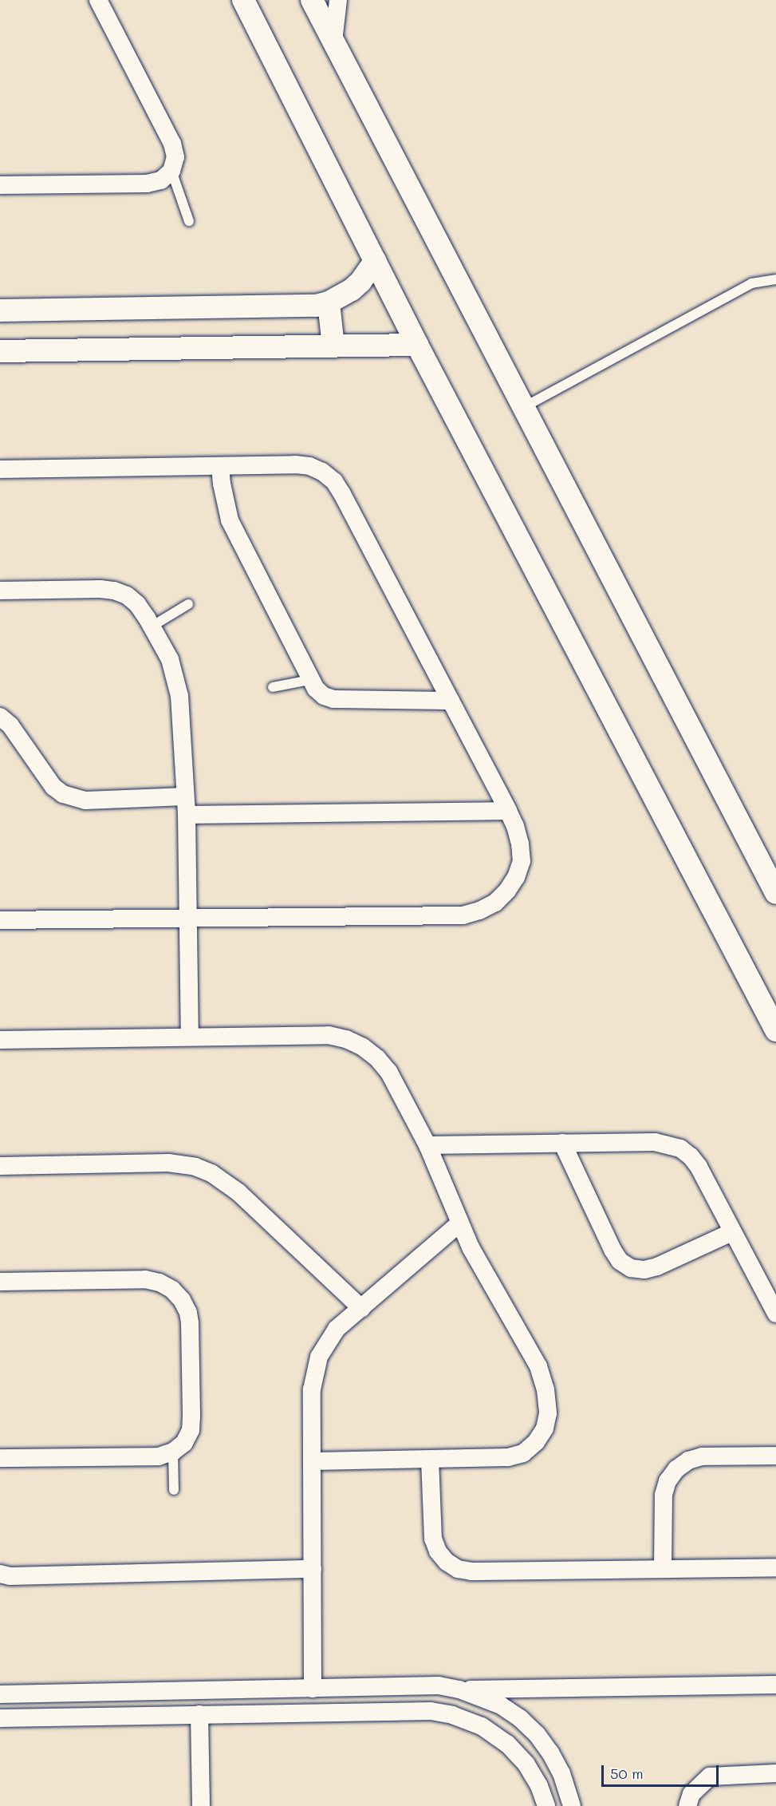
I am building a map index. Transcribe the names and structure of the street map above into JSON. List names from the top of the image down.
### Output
{
  "scale_bar": "50 m"
}
